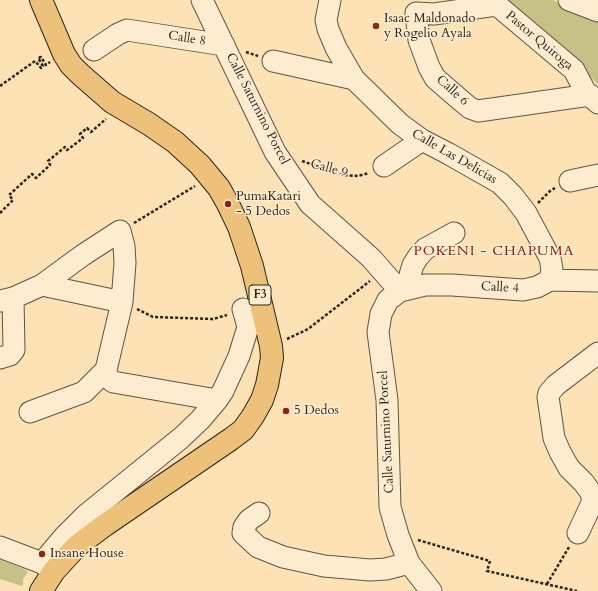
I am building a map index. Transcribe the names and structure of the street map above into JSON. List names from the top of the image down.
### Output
{
  "streets": {
    "highway": ["F3"],
    "street": [
      "Calle 8",
      "Pastor Quiroga",
      "Calle 6",
      "Calle Saturnino Porcel",
      "Calle Las Delicias",
      "Calle 4"
    ],
    "path": ["Calle 9"]
  },
  "crossings": [
    ["Calle 8", "Calle Saturnino Porcel"],
    ["Pastor Quiroga", "Calle 6"],
    ["Calle Saturnino Porcel", "Calle 9"],
    ["Calle Saturnino Porcel", "Calle 4"],
    ["Calle Las Delicias", "Calle 4"]
  ],
  "districts": ["POKENI - CHAPUMA"],
  "places": [
    "Isaac Maldonado y Rogelio Ayala",
    "PumaKatari - 5 Dedos",
    "5 Dedos",
    "Insane House"
  ]
}
